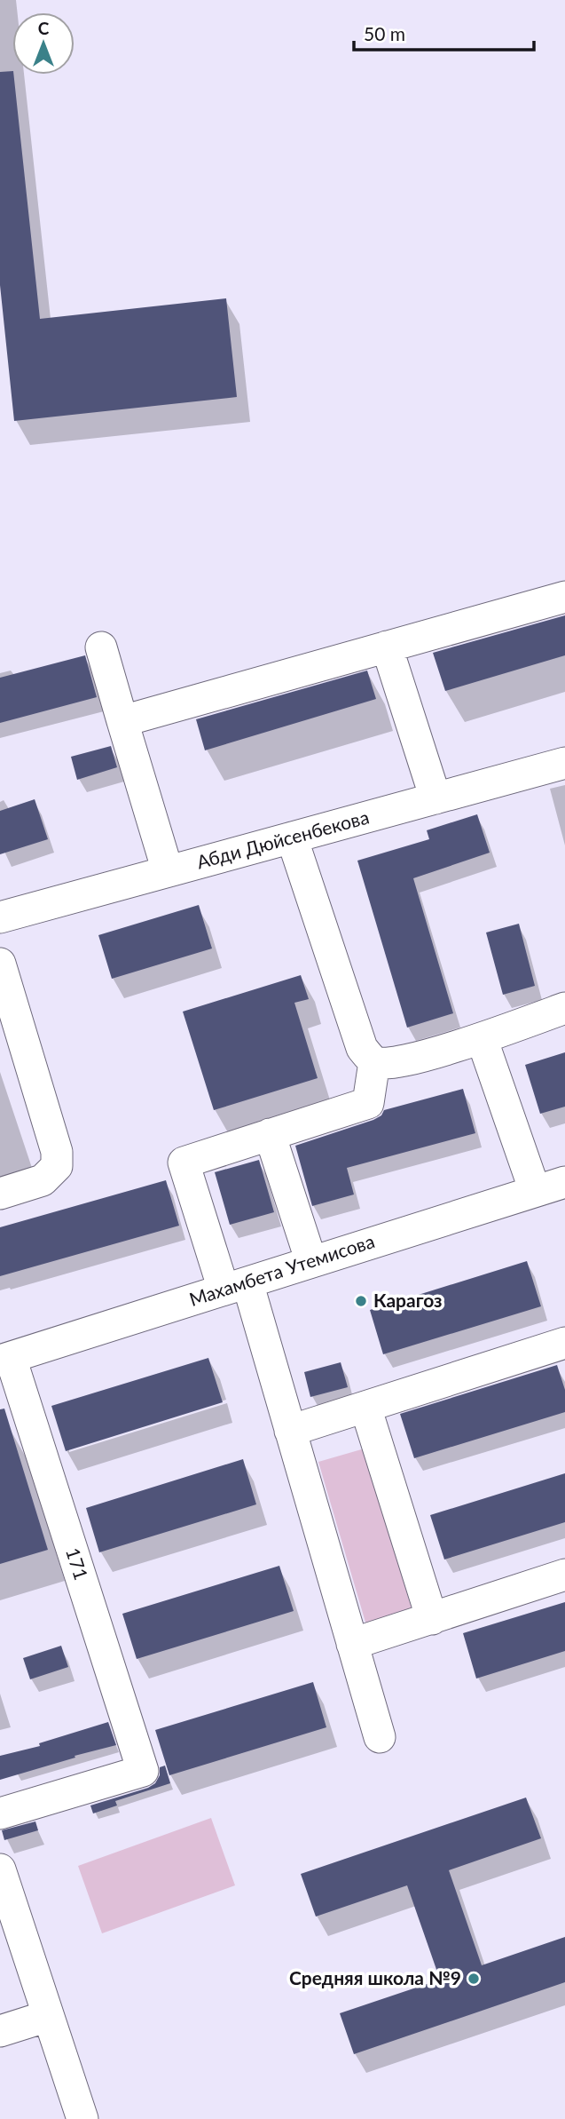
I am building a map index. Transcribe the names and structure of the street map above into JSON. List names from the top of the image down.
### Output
{
  "streets": {
    "street": ["Абди Дюйсенбекова", "Махамбета Утемисова", "171"]
  },
  "crossings": [
    ["Махамбета Утемисова", "171"]
  ],
  "places": ["Карагоз", "Средняя школа №9"],
  "scale_bar": "50 m",
  "north": "top"
}
